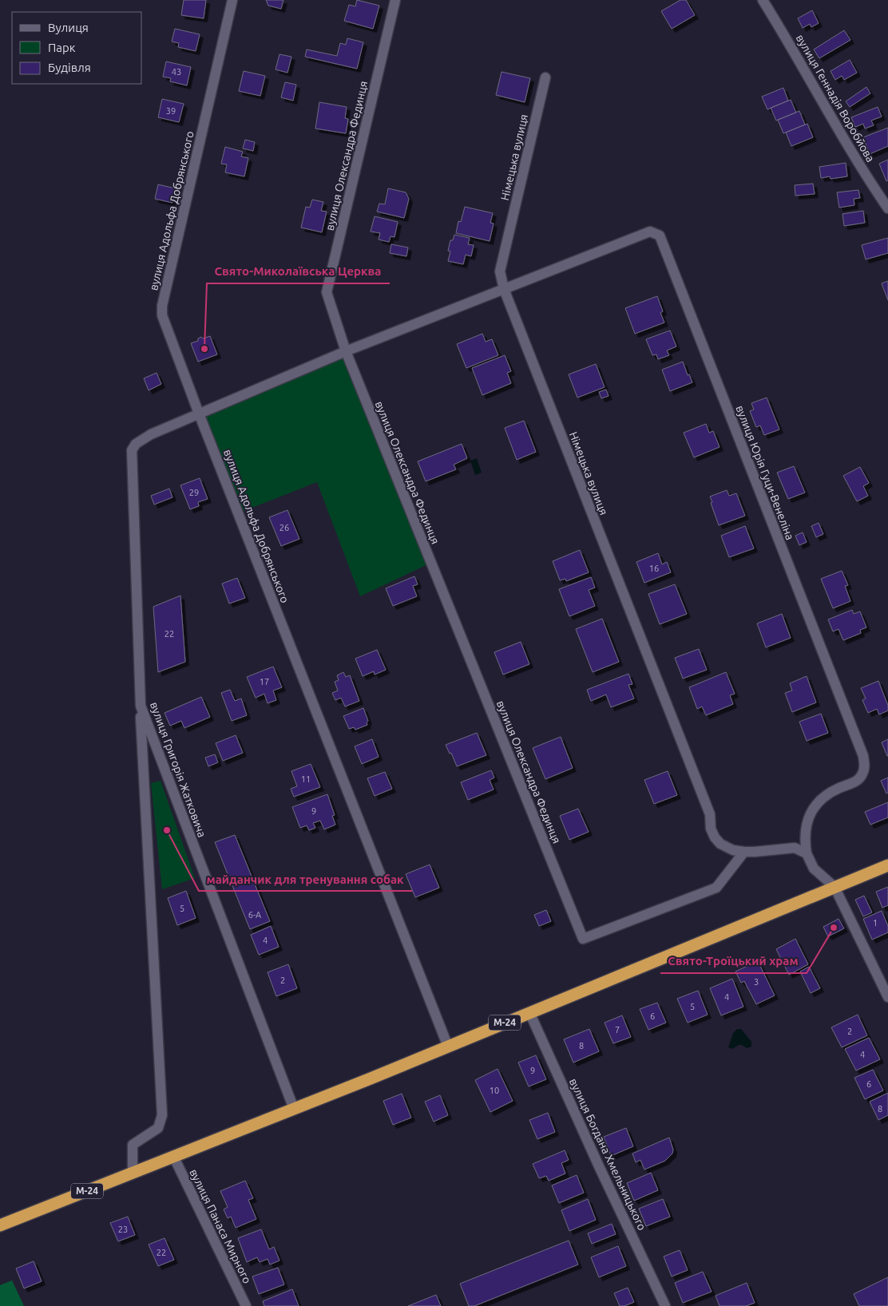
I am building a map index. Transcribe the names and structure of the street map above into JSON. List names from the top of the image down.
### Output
{
  "streets": {
    "highway": ["М-24"],
    "street": [
      "вулиця Геннадія Воробйова",
      "вулиця Олександра Фединця",
      "Німецька вулиця",
      "вулиця Адольфа Добрянського",
      "вулиця Юрія Гуци-Венеліна",
      "вулиця Григорія Жатковича",
      "вулиця Богдана Хмельницького",
      "вулиця Панаса Мирного"
    ]
  },
  "crossings": [
    ["вулиця Олександра Фединця", "Німецька вулиця"],
    ["Німецька вулиця", "вулиця Юрія Гуци-Венеліна"],
    ["вулиця Адольфа Добрянського", "вулиця Григорія Жатковича"],
    ["вулиця Адольфа Добрянського", "М-24"],
    ["вулиця Григорія Жатковича", "М-24"],
    ["М-24", "вулиця Богдана Хмельницького"],
    ["М-24", "вулиця Панаса Мирного"]
  ],
  "places": ["Свято-Миколаївська Церква", "майданчик для тренування собак", "Свято-Троїцький храм"],
  "house_numbers": [
    "43",
    "39",
    "29",
    "26",
    "16",
    "22",
    "17",
    "11",
    "9",
    "5",
    "6-А",
    "1",
    "4",
    "2",
    "3",
    "4",
    "5",
    "6",
    "7",
    "2",
    "8",
    "4",
    "9",
    "6",
    "10",
    "8",
    "23",
    "22"
  ],
  "legend": ["Вулиця", "Парк", "Будівля"]
}
